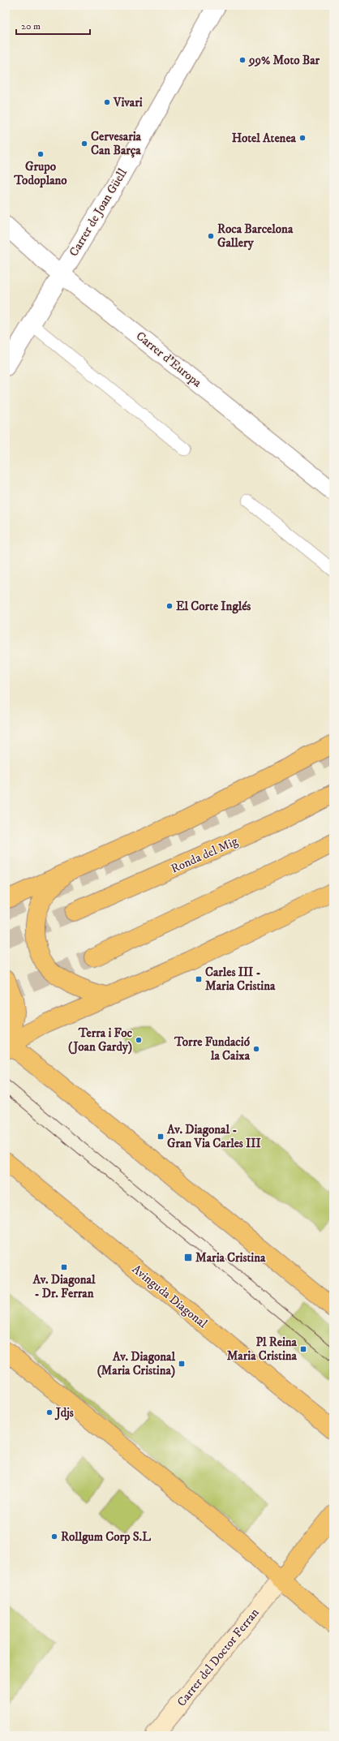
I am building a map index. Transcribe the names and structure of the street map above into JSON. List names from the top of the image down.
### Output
{
  "streets": {
    "main road": ["Ronda del Mig", "Avinguda Diagonal"],
    "street": ["Carrer de Joan Güell", "Carrer d'Europa", "Carrer del Doctor Ferran"]
  },
  "crossings": [
    ["Carrer de Joan Güell", "Carrer d'Europa"]
  ],
  "places": {
    "other": [
      "99% Moto Bar",
      "Vivari",
      "Hotel Atenea",
      "Cervesaria Can Barça",
      "Grupo Todoplano",
      "Roca Barcelona Gallery",
      "El Corte Inglés",
      "Terra i Foc (Joan Gardy)",
      "Torre Fundació la Caixa",
      "Jdjs",
      "Rollgum Corp S.L"
    ],
    "transit": [
      "Carles III - Maria Cristina",
      "Av. Diagonal - Gran Via Carles III",
      "Maria Cristina",
      "Av. Diagonal - Dr. Ferran",
      "Pl Reina Maria Cristina",
      "Av. Diagonal (Maria Cristina)"
    ]
  },
  "scale_bar": "20 m"
}
